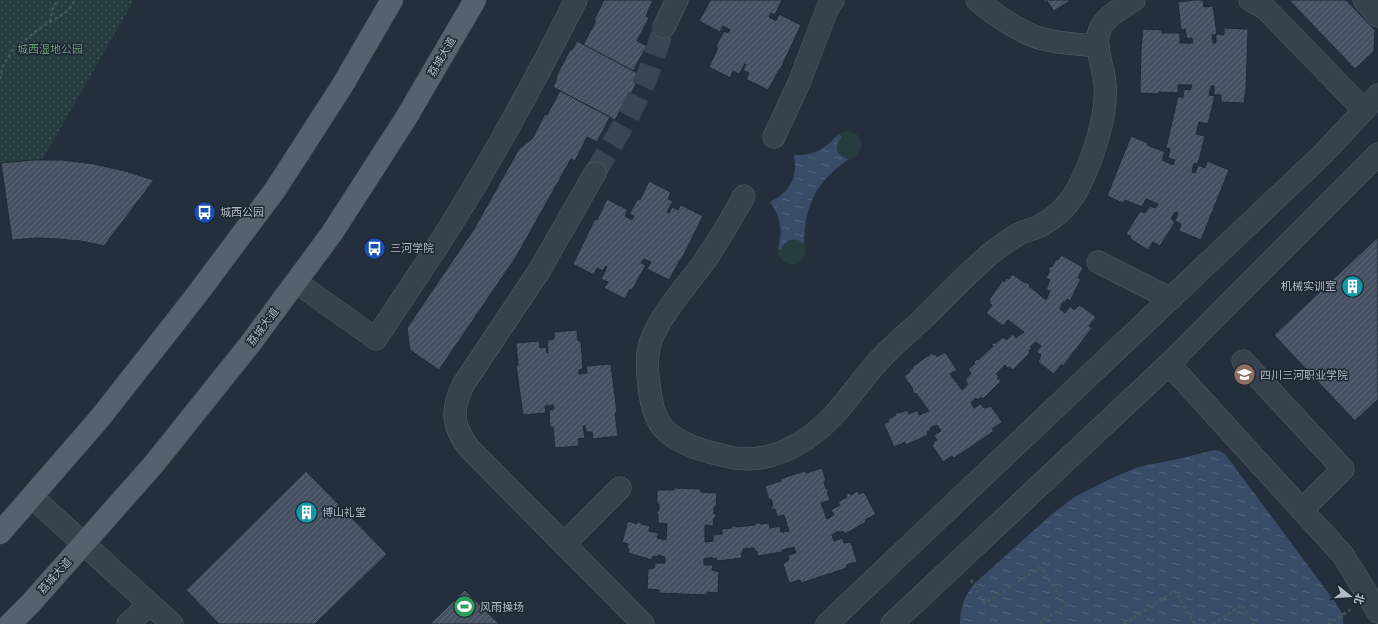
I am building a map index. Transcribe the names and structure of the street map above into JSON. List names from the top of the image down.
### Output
{
  "streets": {
    "main road": ["荔城大道"]
  },
  "parks": ["城西湿地公园"],
  "places": {
    "bus stop": ["城西公园", "三河学院"],
    "building": ["机械实训室", "博山礼堂"],
    "school or university": ["四川三河职业学院"],
    "sports": ["风雨操场"]
  },
  "north": "right"
}
